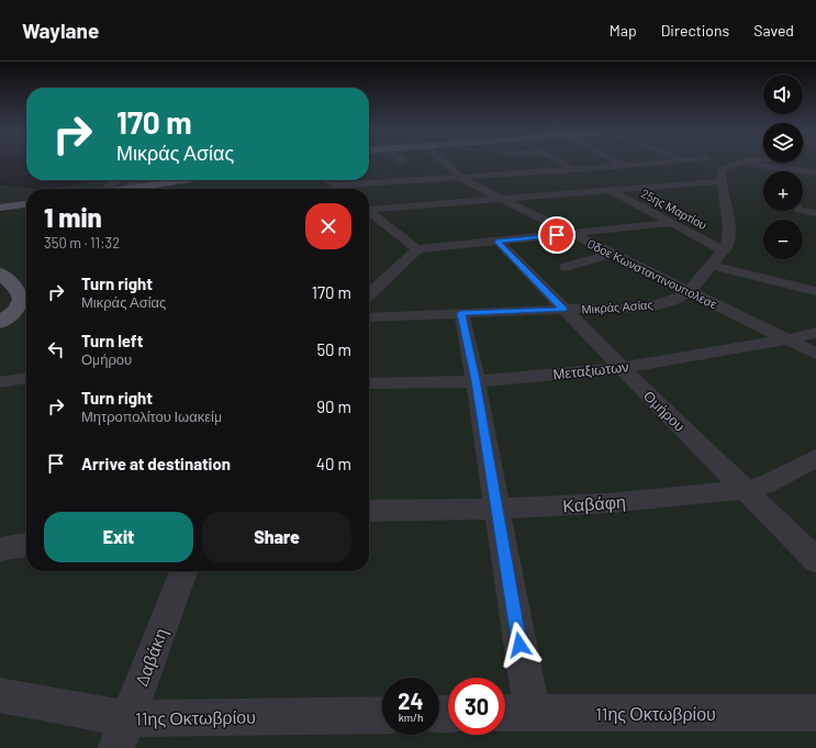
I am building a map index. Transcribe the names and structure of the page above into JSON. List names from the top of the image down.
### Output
{
  "streets": {
    "street": [
      "25ης Μαρτίου",
      "Oδοε Κωνσταντινουπολεσε",
      "Μικράς Ασίας",
      "Μεταξιωτων",
      "Ομήρου",
      "Καβάφη",
      "Δαβάκη",
      "11ης Οκτωβρίου"
    ]
  },
  "crossings": [
    ["25ης Μαρτίου", "Μικράς Ασίας"],
    ["Oδοε Κωνσταντινουπολεσε", "Μικράς Ασίας"],
    ["Oδοε Κωνσταντινουπολεσε", "Μεταξιωτων"],
    ["Μικράς Ασίας", "Ομήρου"],
    ["Μεταξιωτων", "Ομήρου"],
    ["Ομήρου", "Καβάφη"],
    ["Δαβάκη", "11ης Οκτωβρίου"]
  ],
  "page": {
    "header": "Waylane",
    "nav": ["Map", "Directions", "Saved"],
    "map_buttons": ["+", "−"],
    "turn": ["170 m", "Μικράς Ασίας"],
    "heading": ["1 min", "350 m · 11:32"],
    "list": [
      {
        "name": "Turn right",
        "note": "Μικράς Ασίας",
        "value": "170 m"
      },
      {
        "name": "Turn left",
        "note": "Ομήρου",
        "value": "50 m"
      },
      {
        "name": "Turn right",
        "note": "Μητροπολίτου Ιωακείμ",
        "value": "90 m"
      },
      {
        "name": "Arrive at destination",
        "value": "40 m"
      }
    ],
    "buttons": ["Exit", "Share"],
    "speed": "24 km/h",
    "limit": "30"
  }
}
